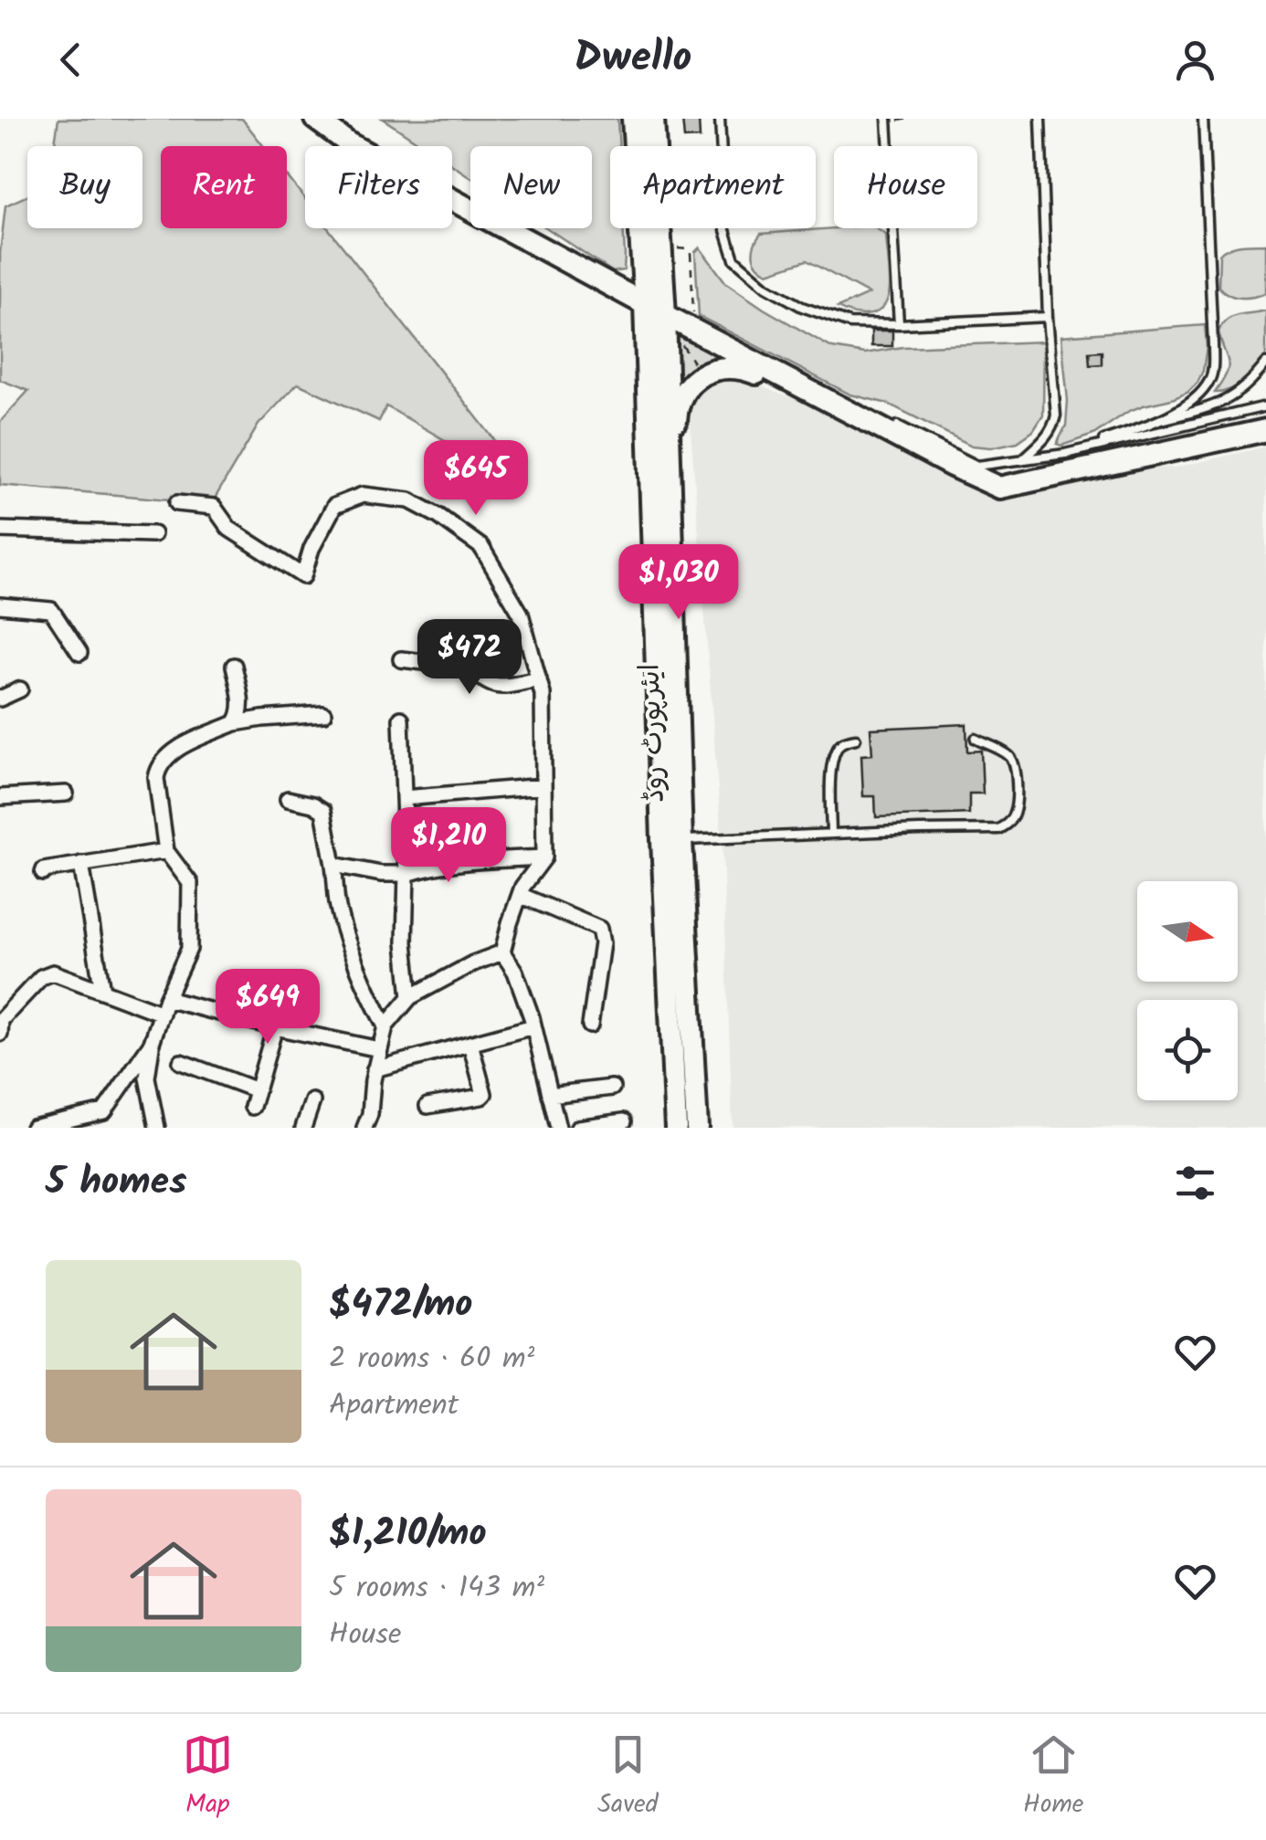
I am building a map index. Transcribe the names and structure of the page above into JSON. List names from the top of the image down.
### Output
{
  "streets": {
    "main road": ["ایئرپورٹ روڈ"]
  },
  "north": "right",
  "page": {
    "header": "Dwello",
    "chip": [
      "Buy",
      "Rent",
      "Filters",
      "New",
      "Apartment",
      "House"
    ],
    "price": [
      "$645",
      "$1,030",
      "$472",
      "$1,210",
      "$649"
    ],
    "heading": "5 homes",
    "list": [
      {
        "name": "$472/mo",
        "note": "2 rooms · 60 m² · Apartment"
      },
      {
        "name": "$1,210/mo",
        "note": "5 rooms · 143 m² · House"
      }
    ],
    "tabs": ["Map", "Saved", "Home"]
  }
}
